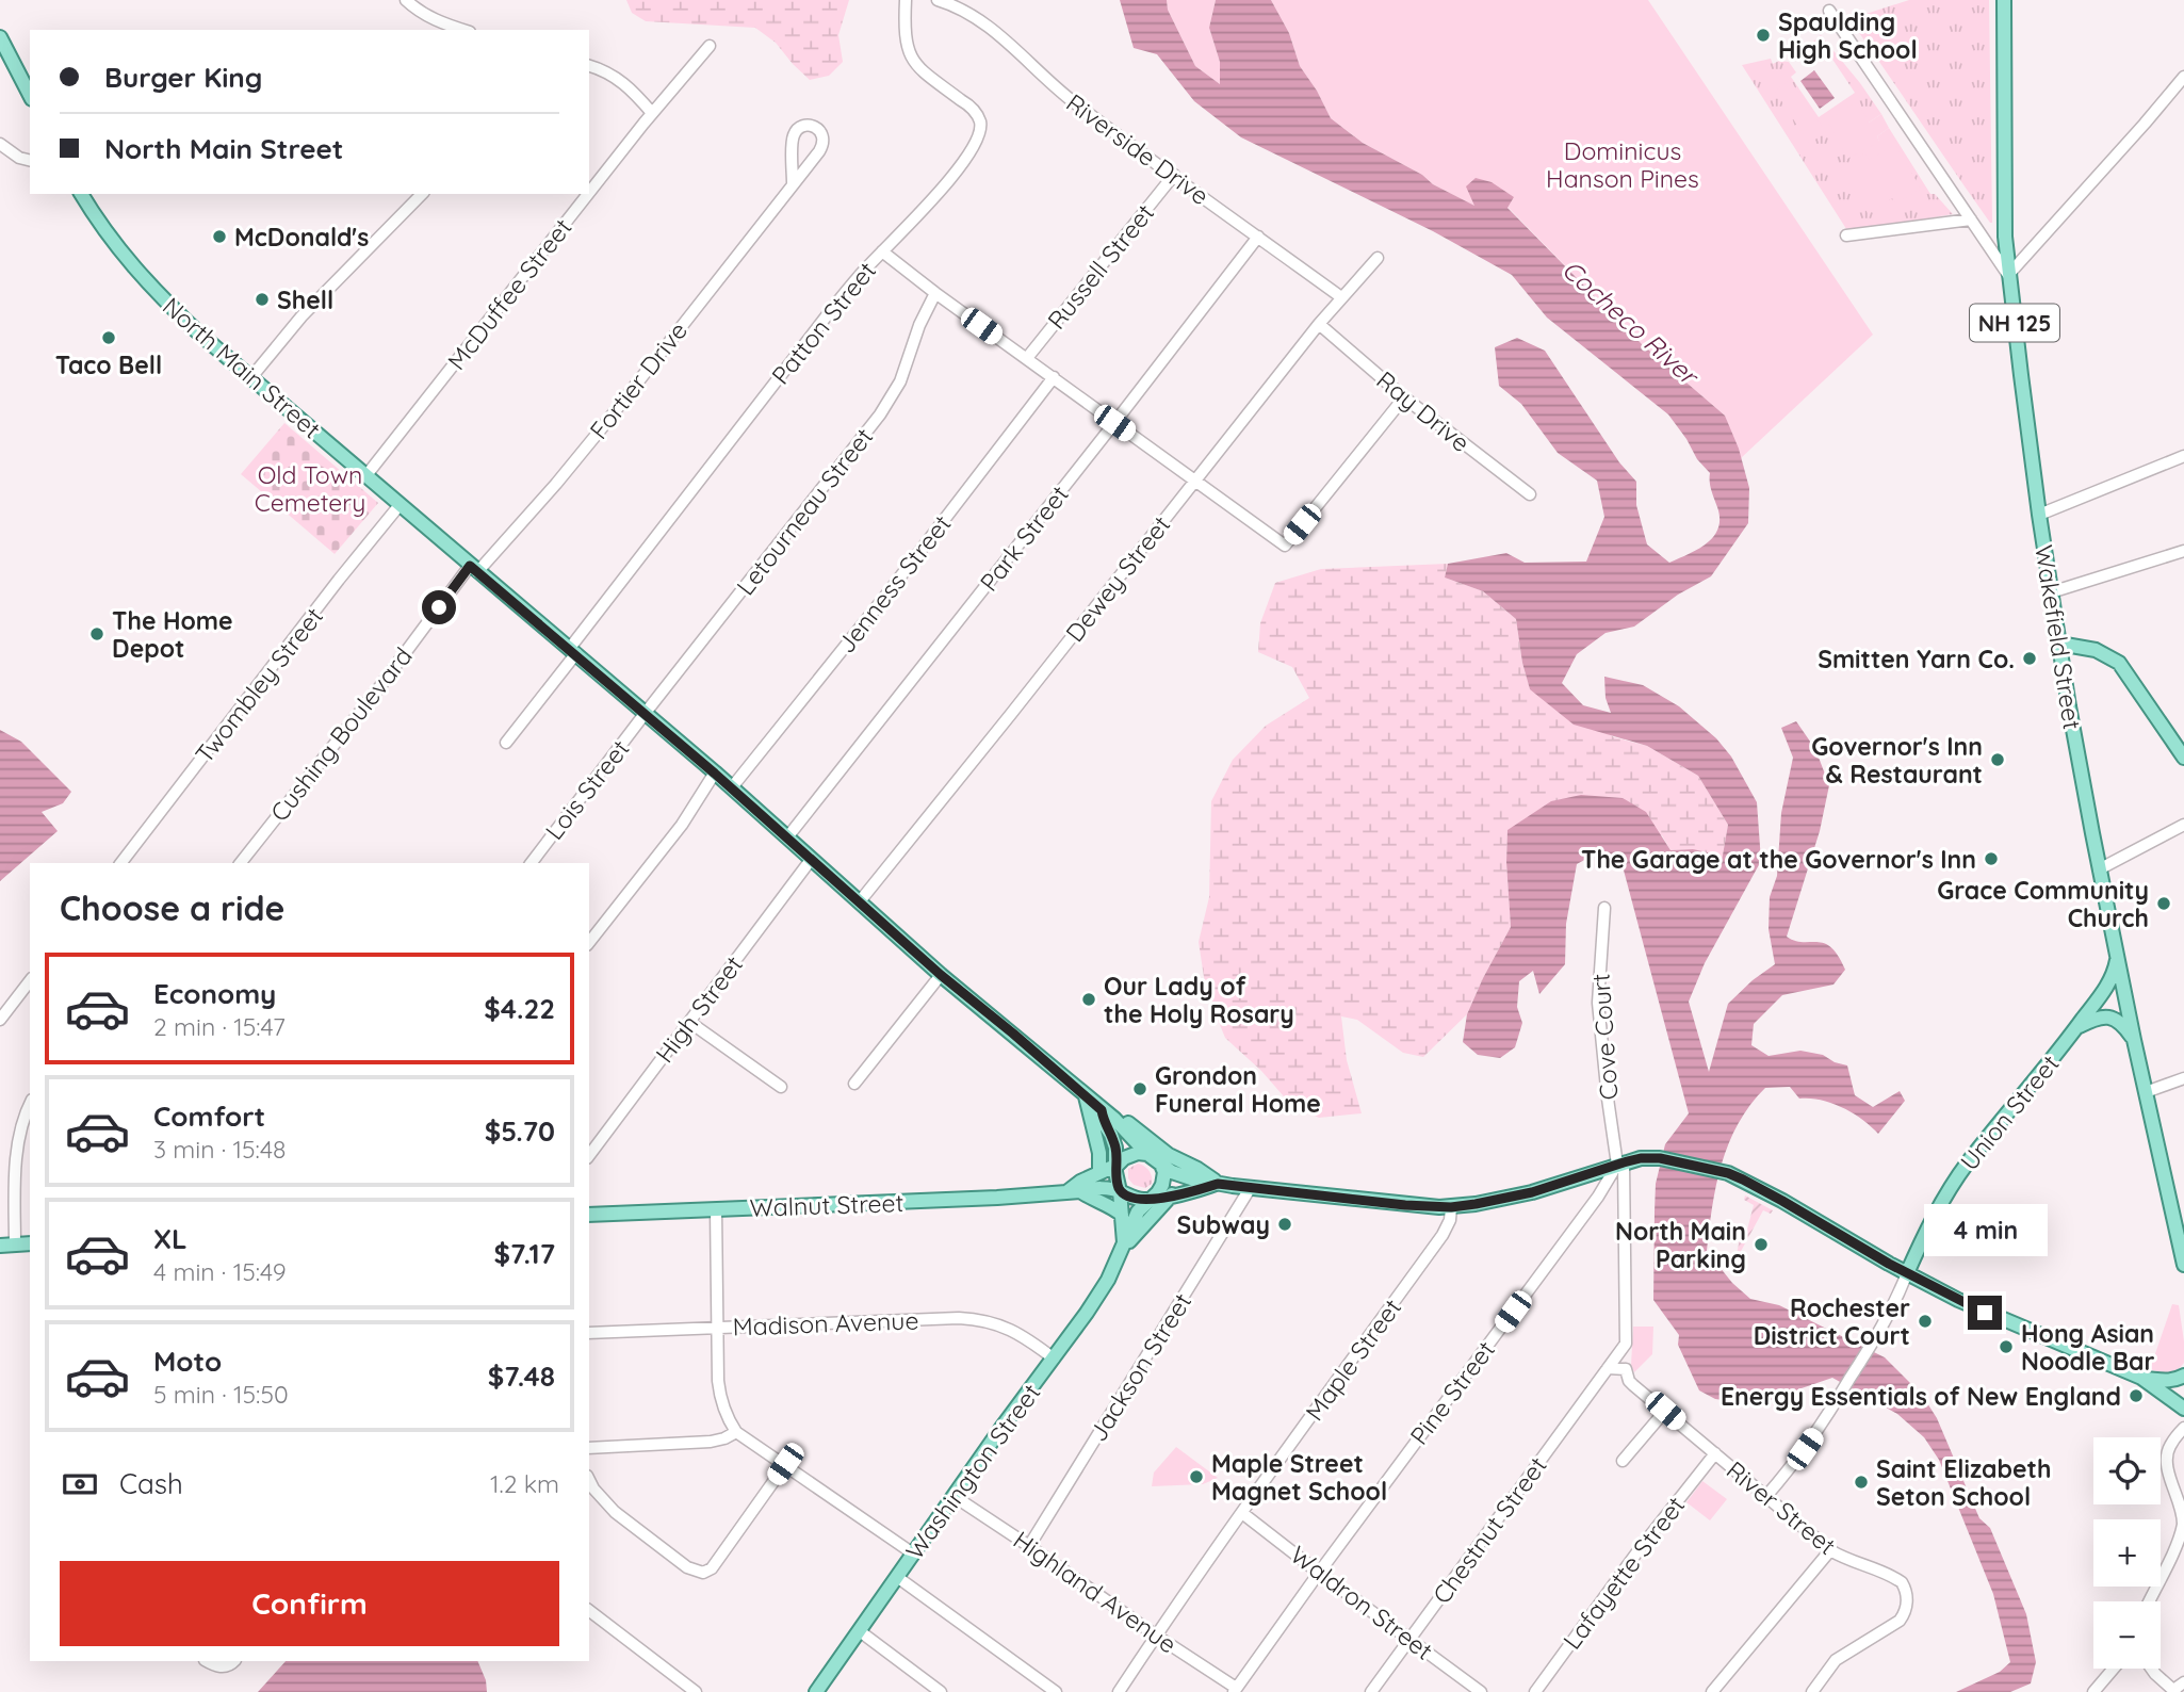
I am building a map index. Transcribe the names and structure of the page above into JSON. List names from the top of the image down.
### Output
{
  "streets": {
    "main road": [
      "NH 125",
      "North Main Street",
      "Wakefield Street",
      "Union Street",
      "Walnut Street",
      "Washington Street"
    ],
    "street": [
      "Riverside Drive",
      "Russell Street",
      "McDuffee Street",
      "Patton Street",
      "Fortier Drive",
      "Ray Drive",
      "Letourneau Street",
      "Park Street",
      "Dewey Street",
      "Jenness Street",
      "Twombley Street",
      "Cushing Boulevard",
      "Lois Street",
      "High Street",
      "Cove Court",
      "Madison Avenue",
      "Maple Street",
      "Jackson Street",
      "Pine Street",
      "River Street",
      "Chestnut Street",
      "Lafayette Street",
      "Highland Avenue",
      "Waldron Street"
    ]
  },
  "crossings": [
    ["Riverside Drive", "Russell Street"],
    ["Riverside Drive", "Park Street"],
    ["Riverside Drive", "Dewey Street"],
    ["McDuffee Street", "North Main Street"],
    ["Patton Street", "North Main Street"],
    ["North Main Street", "Fortier Drive"],
    ["North Main Street", "Letourneau Street"],
    ["North Main Street", "Park Street"],
    ["North Main Street", "Dewey Street"],
    ["North Main Street", "Jenness Street"],
    ["North Main Street", "Twombley Street"],
    ["North Main Street", "Cushing Boulevard"],
    ["North Main Street", "Lois Street"],
    ["North Main Street", "High Street"],
    ["North Main Street", "Cove Court"],
    ["North Main Street", "Union Street"],
    ["North Main Street", "Walnut Street"],
    ["North Main Street", "Maple Street"],
    ["North Main Street", "Jackson Street"],
    ["North Main Street", "Pine Street"],
    ["North Main Street", "Washington Street"],
    ["Fortier Drive", "Cushing Boulevard"],
    ["Ray Drive", "Dewey Street"],
    ["Letourneau Street", "Lois Street"],
    ["Wakefield Street", "Union Street"],
    ["Cove Court", "Pine Street"],
    ["Walnut Street", "Washington Street"],
    ["Madison Avenue", "Washington Street"],
    ["Maple Street", "Highland Avenue"],
    ["Maple Street", "Waldron Street"],
    ["Jackson Street", "Highland Avenue"],
    ["Pine Street", "Highland Avenue"],
    ["Pine Street", "Waldron Street"],
    ["Washington Street", "Highland Avenue"],
    ["River Street", "Lafayette Street"],
    ["Chestnut Street", "Waldron Street"]
  ],
  "water": ["Cocheco River"],
  "parks": ["Dominicus Hanson Pines", "Old Town Cemetery"],
  "places": [
    "Spaulding High School",
    "McDonald's",
    "Shell",
    "Taco Bell",
    "The Home Depot",
    "Smitten Yarn Co.",
    "Governor's Inn & Restaurant",
    "The Garage at the Governor's Inn",
    "Grace Community Church",
    "Our Lady of the Holy Rosary",
    "Grondon Funeral Home",
    "Subway",
    "North Main Parking",
    "Rochester District Court",
    "Hong Asian Noodle Bar",
    "Energy Essentials of New England",
    "Maple Street Magnet School",
    "Saint Elizabeth Seton School"
  ],
  "page": {
    "banner": ["Burger King", "North Main Street"],
    "heading": "Choose a ride",
    "list": [
      {
        "name": "Economy",
        "note": "2 min · 15:47",
        "value": "$4.22"
      },
      {
        "name": "Comfort",
        "note": "3 min · 15:48",
        "value": "$5.70"
      },
      {
        "name": "XL",
        "note": "4 min · 15:49",
        "value": "$7.17"
      },
      {
        "name": "Moto",
        "note": "5 min · 15:50",
        "value": "$7.48"
      }
    ],
    "bubble": "4 min",
    "map_buttons": ["+", "−"],
    "pay": ["Cash", "1.2 km"],
    "buttons": "Confirm"
  }
}
